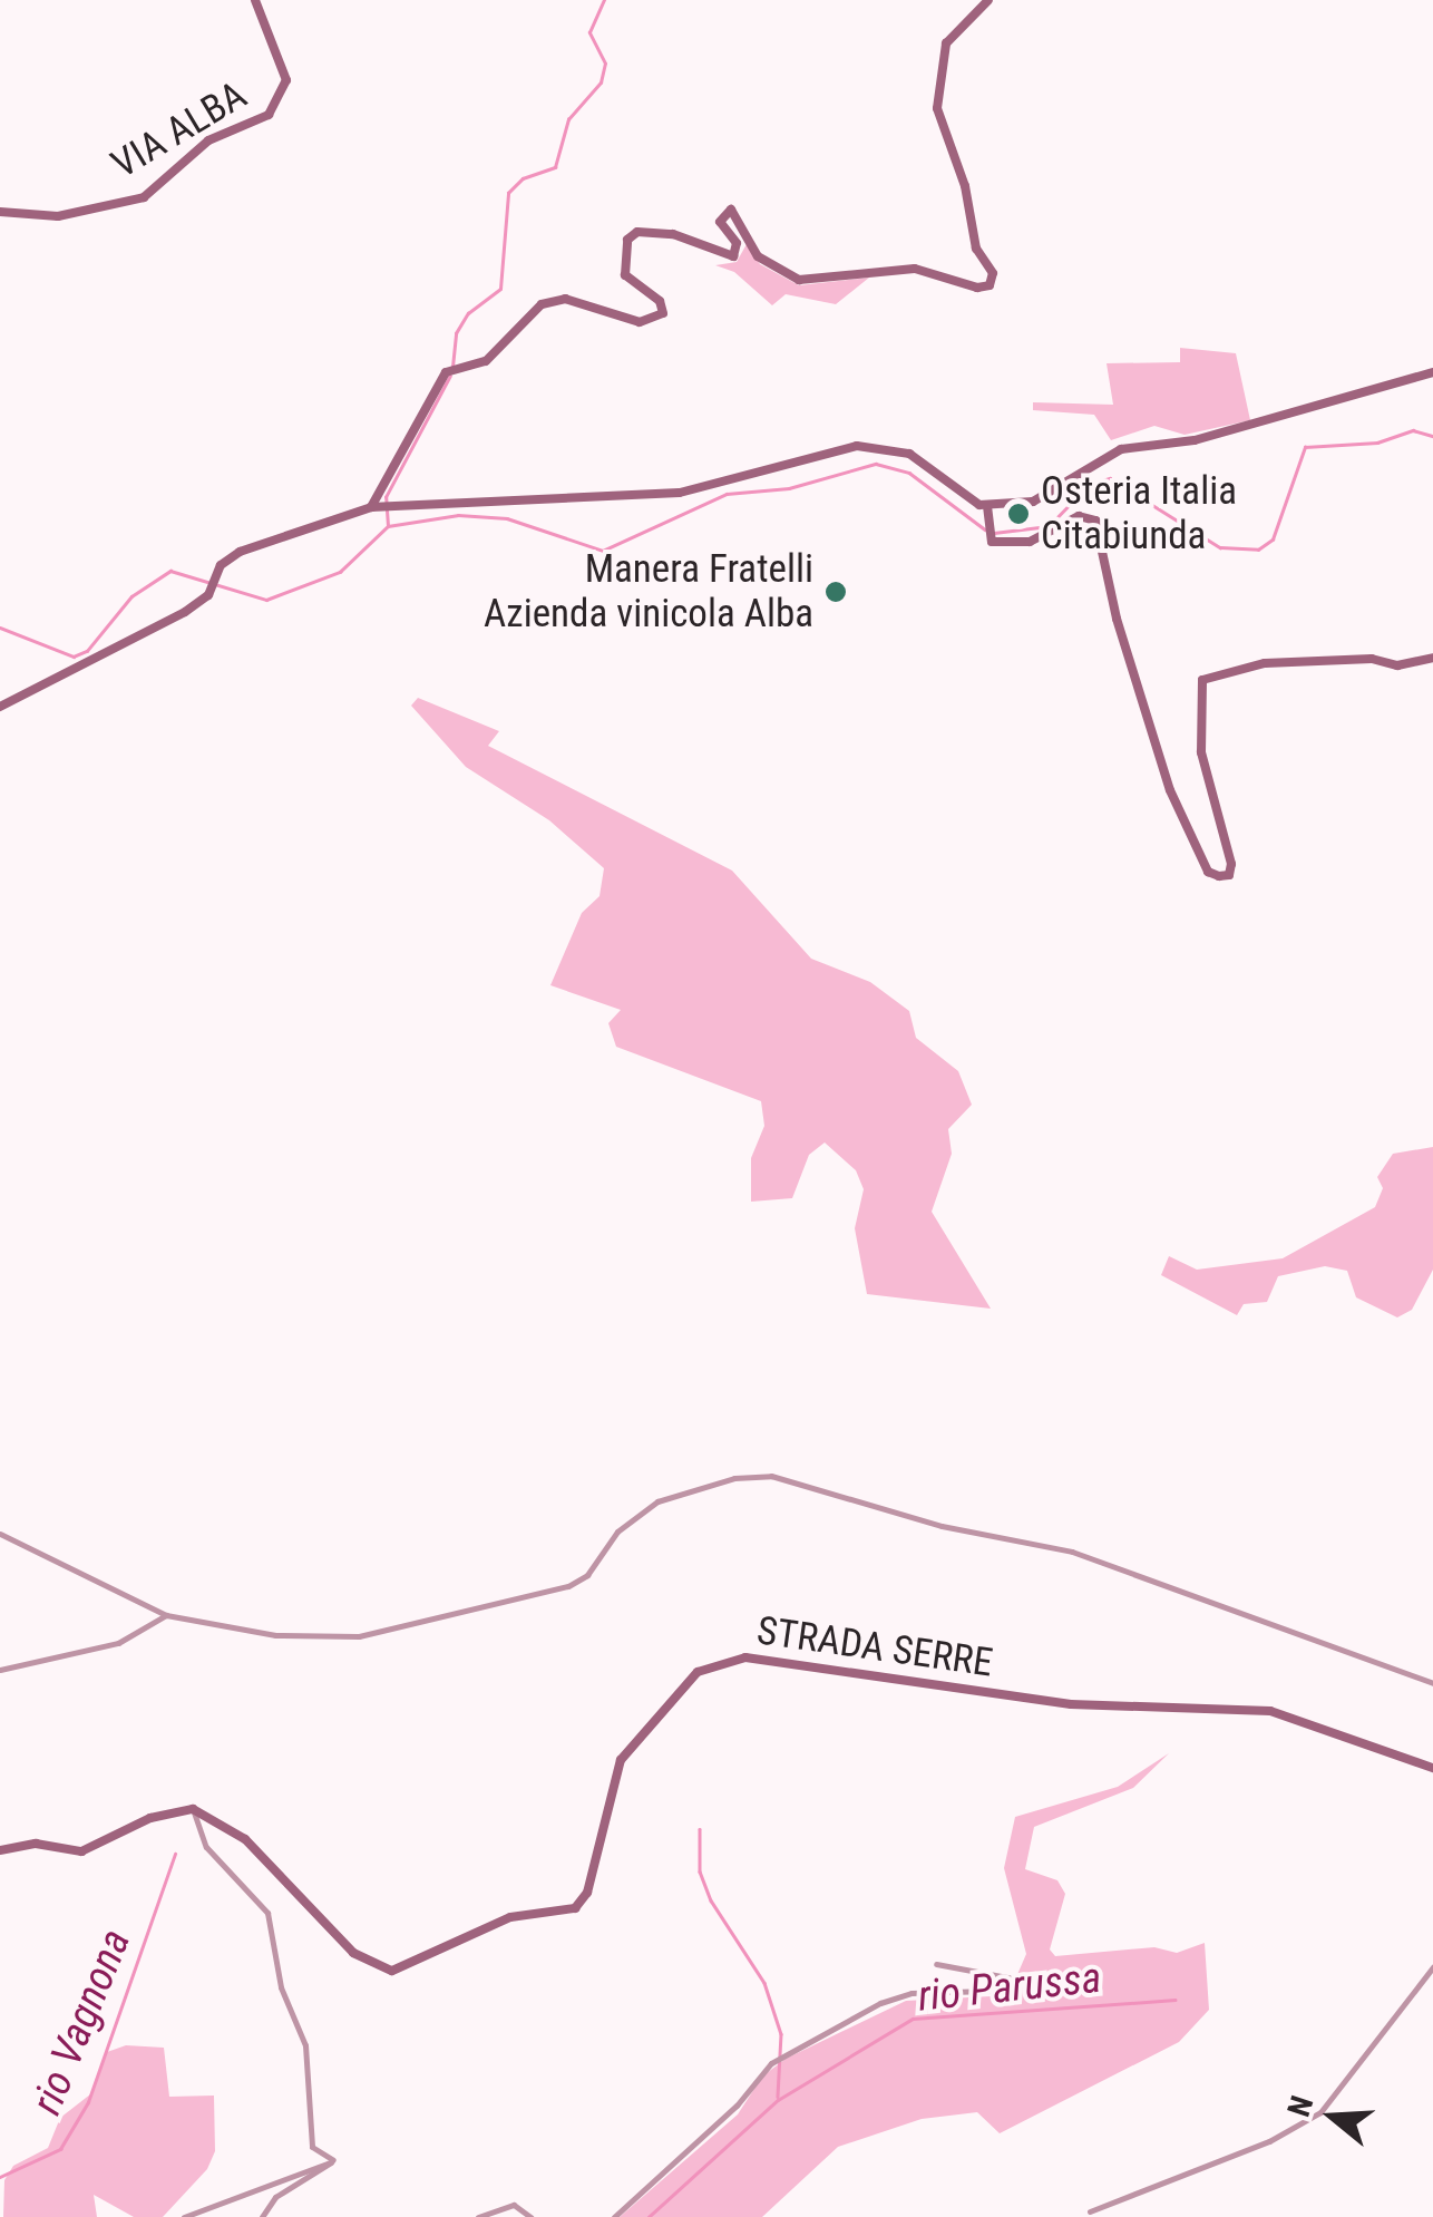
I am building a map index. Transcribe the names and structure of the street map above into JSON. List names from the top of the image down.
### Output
{
  "streets": {
    "street": ["VIA ALBA", "STRADA SERRE"]
  },
  "water": ["rio Parussa", "rio Vagnona"],
  "places": ["Osteria Italia Citabiunda", "Manera Fratelli Azienda vinicola Alba"],
  "north": "left"
}
